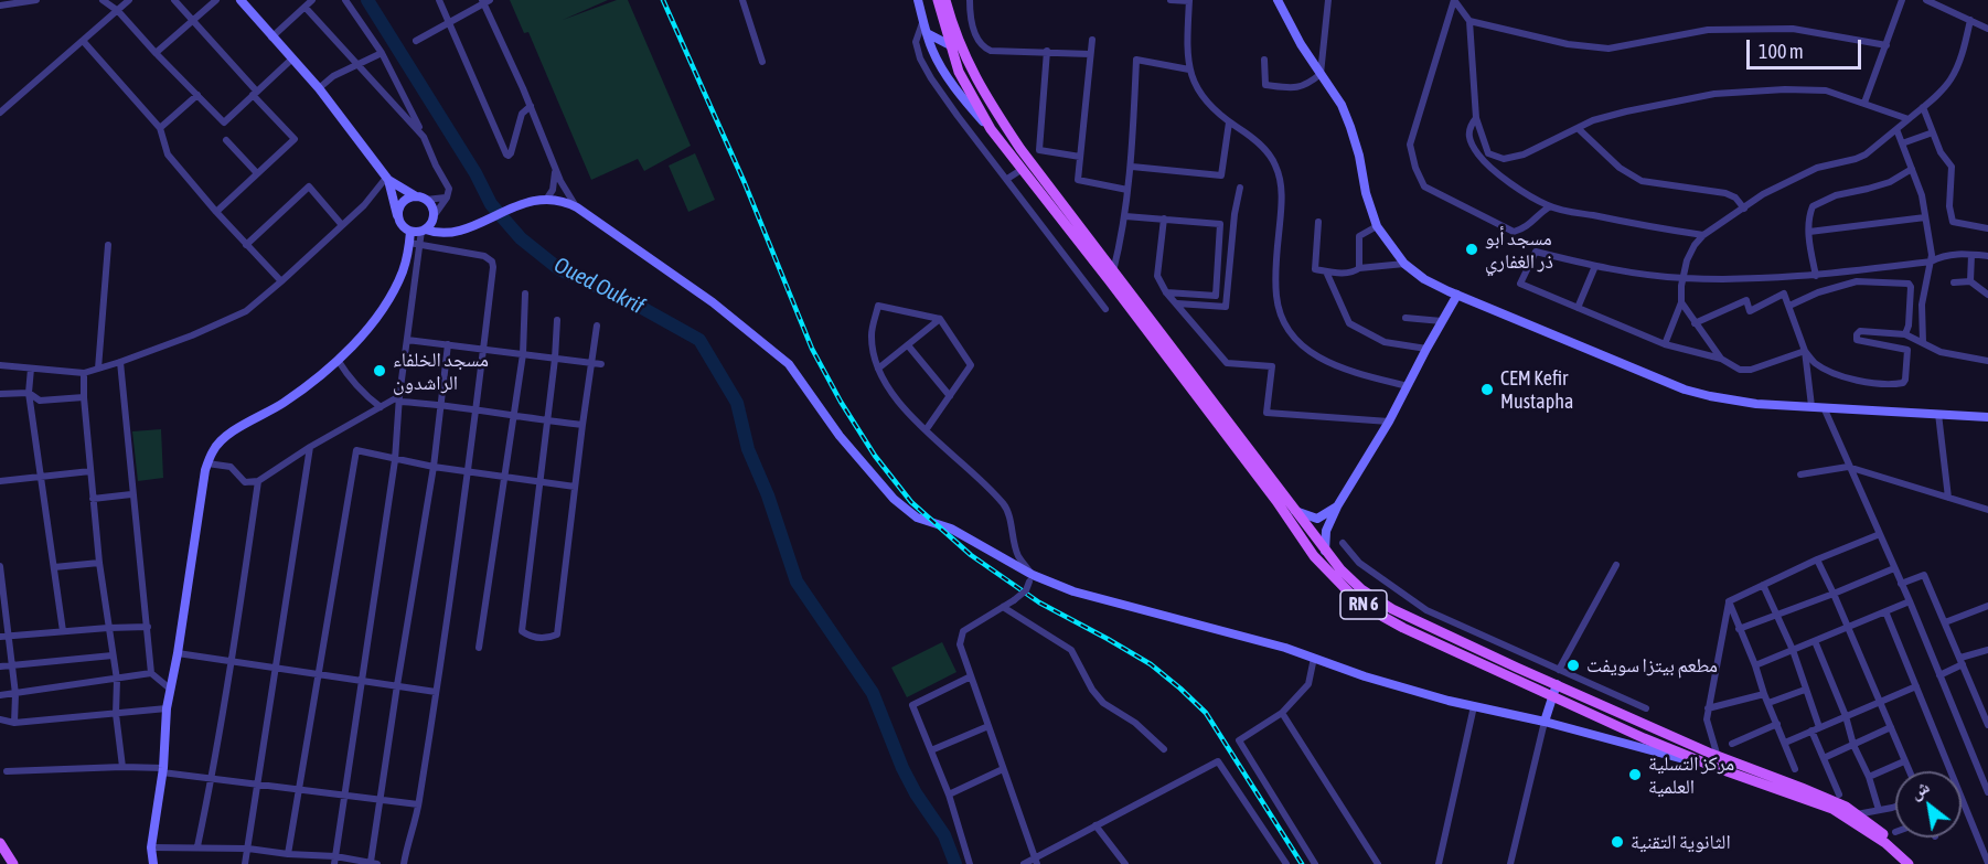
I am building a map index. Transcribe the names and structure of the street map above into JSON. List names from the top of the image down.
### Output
{
  "streets": {
    "main road": ["RN 6"]
  },
  "water": ["Oued Oukrif"],
  "places": [
    "مسجد أبو ذر الغفاري",
    "مسجد الخلفاء الراشدون",
    "CEM Kefir Mustapha",
    "مطعم بيتزا سويفت",
    "مركز التسلية العلمية",
    "الثانوية التقنية"
  ],
  "scale_bar": "100 m",
  "north": "top left"
}
